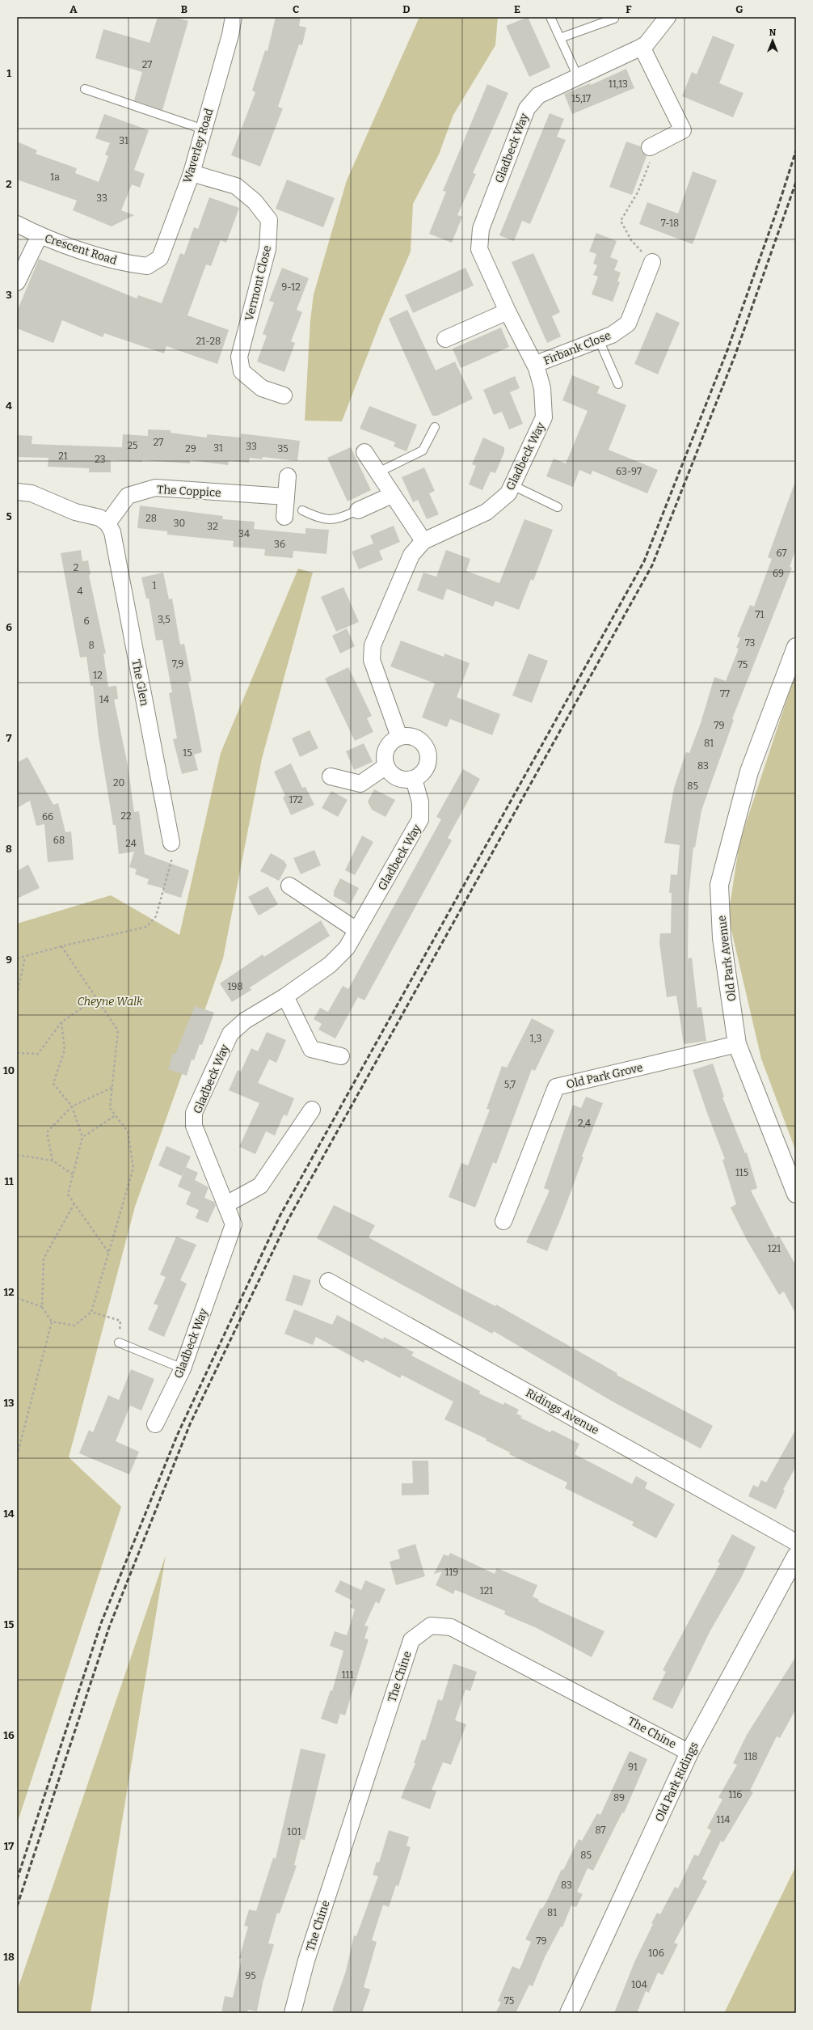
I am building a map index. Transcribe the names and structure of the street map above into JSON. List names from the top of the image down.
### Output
{
  "streets": {
    "street": [
      "Waverley Road",
      "Gladbeck Way",
      "Crescent Road",
      "Vermont Close",
      "Firbank Close",
      "The Coppice",
      "The Glen",
      "Old Park Avenue",
      "Old Park Grove",
      "Ridings Avenue",
      "The Chine",
      "Old Park Ridings"
    ]
  },
  "crossings": [
    ["Waverley Road", "Crescent Road"],
    ["Waverley Road", "Vermont Close"],
    ["Gladbeck Way", "Firbank Close"],
    ["The Coppice", "The Glen"],
    ["Old Park Avenue", "Old Park Grove"],
    ["The Chine", "Old Park Ridings"]
  ],
  "parks": ["Cheyne Walk"],
  "house_numbers": [
    "27",
    "11,13",
    "15,17",
    "31",
    "1a",
    "33",
    "7-18",
    "9-12",
    "21-28",
    "27",
    "25",
    "33",
    "31",
    "29",
    "35",
    "21",
    "23",
    "63-97",
    "28",
    "30",
    "32",
    "34",
    "36",
    "67",
    "2",
    "69",
    "1",
    "4",
    "71",
    "3,5",
    "6",
    "73",
    "8",
    "7,9",
    "75",
    "12",
    "77",
    "14",
    "79",
    "81",
    "15",
    "83",
    "20",
    "85",
    "172",
    "22",
    "66",
    "68",
    "24",
    "198",
    "1,3",
    "5,7",
    "2,4",
    "115",
    "121",
    "119",
    "121",
    "111",
    "118",
    "91",
    "116",
    "89",
    "114",
    "87",
    "101",
    "85",
    "83",
    "81",
    "79",
    "106",
    "95",
    "104",
    "75"
  ],
  "north": "top",
  "grid": {
    "columns": [
      "A",
      "B",
      "C",
      "D",
      "E",
      "F",
      "G"
    ],
    "rows": [
      "1",
      "2",
      "3",
      "4",
      "5",
      "6",
      "7",
      "8",
      "9",
      "10",
      "11",
      "12",
      "13",
      "14",
      "15",
      "16",
      "17",
      "18"
    ]
  }
}
